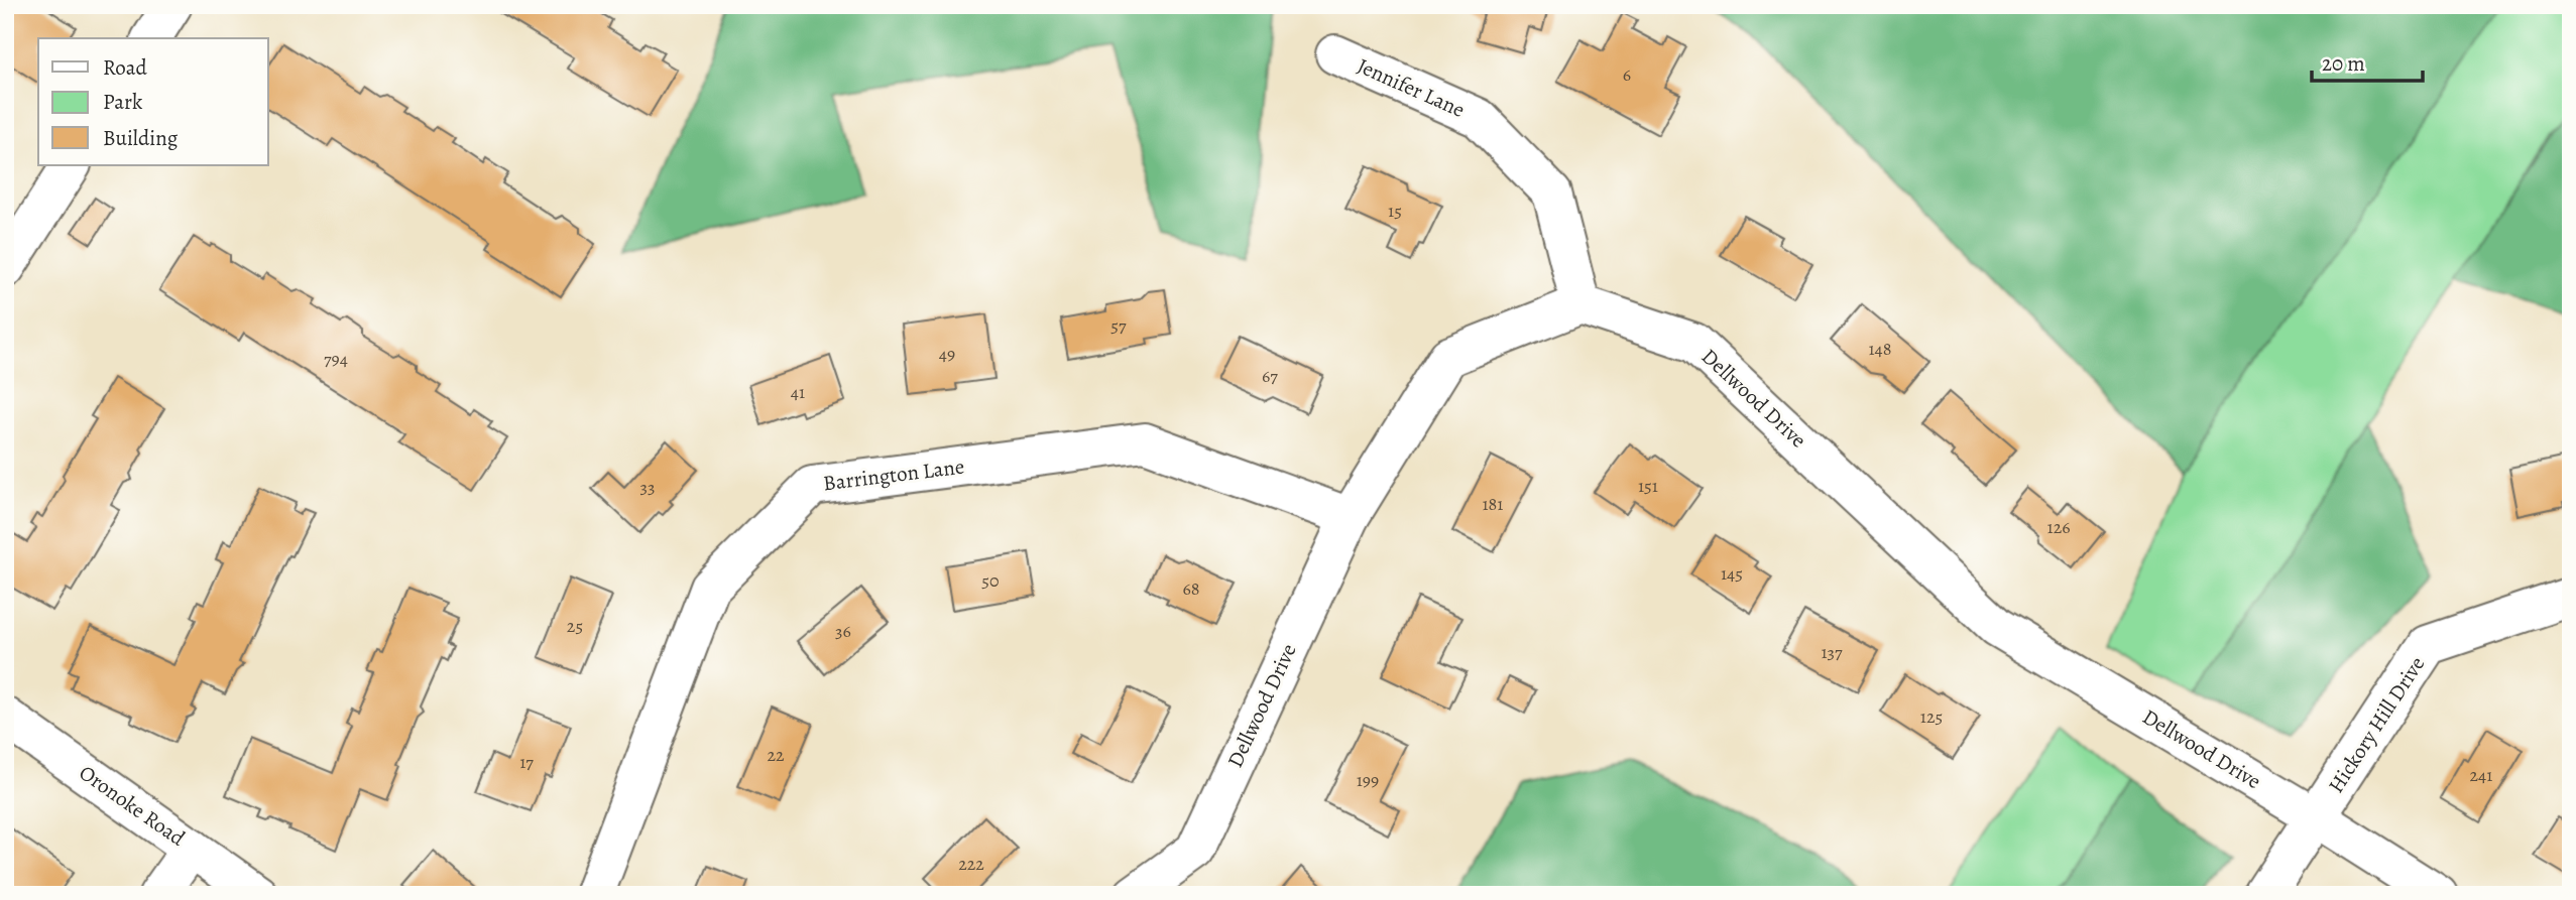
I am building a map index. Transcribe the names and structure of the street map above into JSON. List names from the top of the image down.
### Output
{
  "streets": {
    "street": [
      "Jennifer Lane",
      "Dellwood Drive",
      "Barrington Lane",
      "Hickory Hill Drive",
      "Oronoke Road"
    ]
  },
  "crossings": [
    ["Jennifer Lane", "Dellwood Drive"],
    ["Dellwood Drive", "Barrington Lane"],
    ["Dellwood Drive", "Hickory Hill Drive"]
  ],
  "house_numbers": [
    "6",
    "15",
    "57",
    "148",
    "49",
    "794",
    "67",
    "41",
    "151",
    "33",
    "181",
    "126",
    "145",
    "50",
    "68",
    "25",
    "36",
    "137",
    "125",
    "22",
    "17",
    "241",
    "199",
    "222"
  ],
  "legend": ["Road", "Park", "Building"],
  "scale_bar": "20 m"
}
